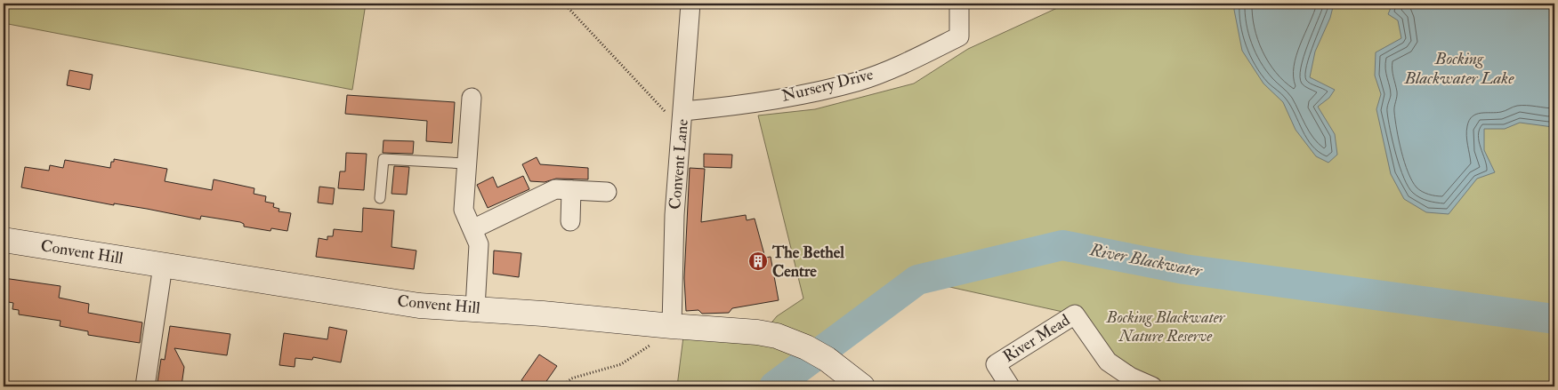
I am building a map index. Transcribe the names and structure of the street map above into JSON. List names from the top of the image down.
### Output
{
  "streets": {
    "main road": ["Convent Hill"],
    "street": ["Nursery Drive", "Convent Lane", "River Mead"]
  },
  "crossings": [
    ["Nursery Drive", "Convent Lane"],
    ["Convent Lane", "Convent Hill"]
  ],
  "water": ["Bocking Blackwater Lake", "River Blackwater"],
  "parks": ["Bocking Blackwater Nature Reserve"],
  "places": {
    "building": ["The Bethel Centre"]
  }
}
